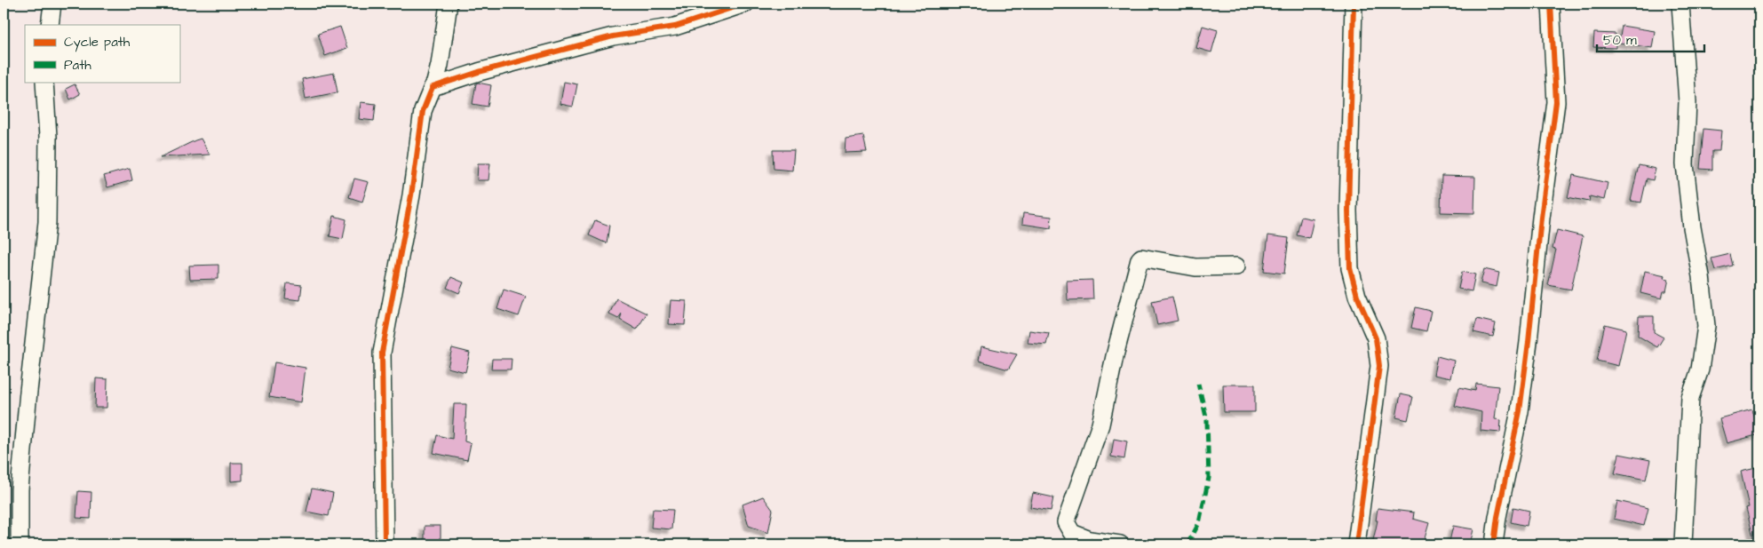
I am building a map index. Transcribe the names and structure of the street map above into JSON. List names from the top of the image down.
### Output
{
  "legend": ["Cycle path", "Path"],
  "scale_bar": "50 m"
}
